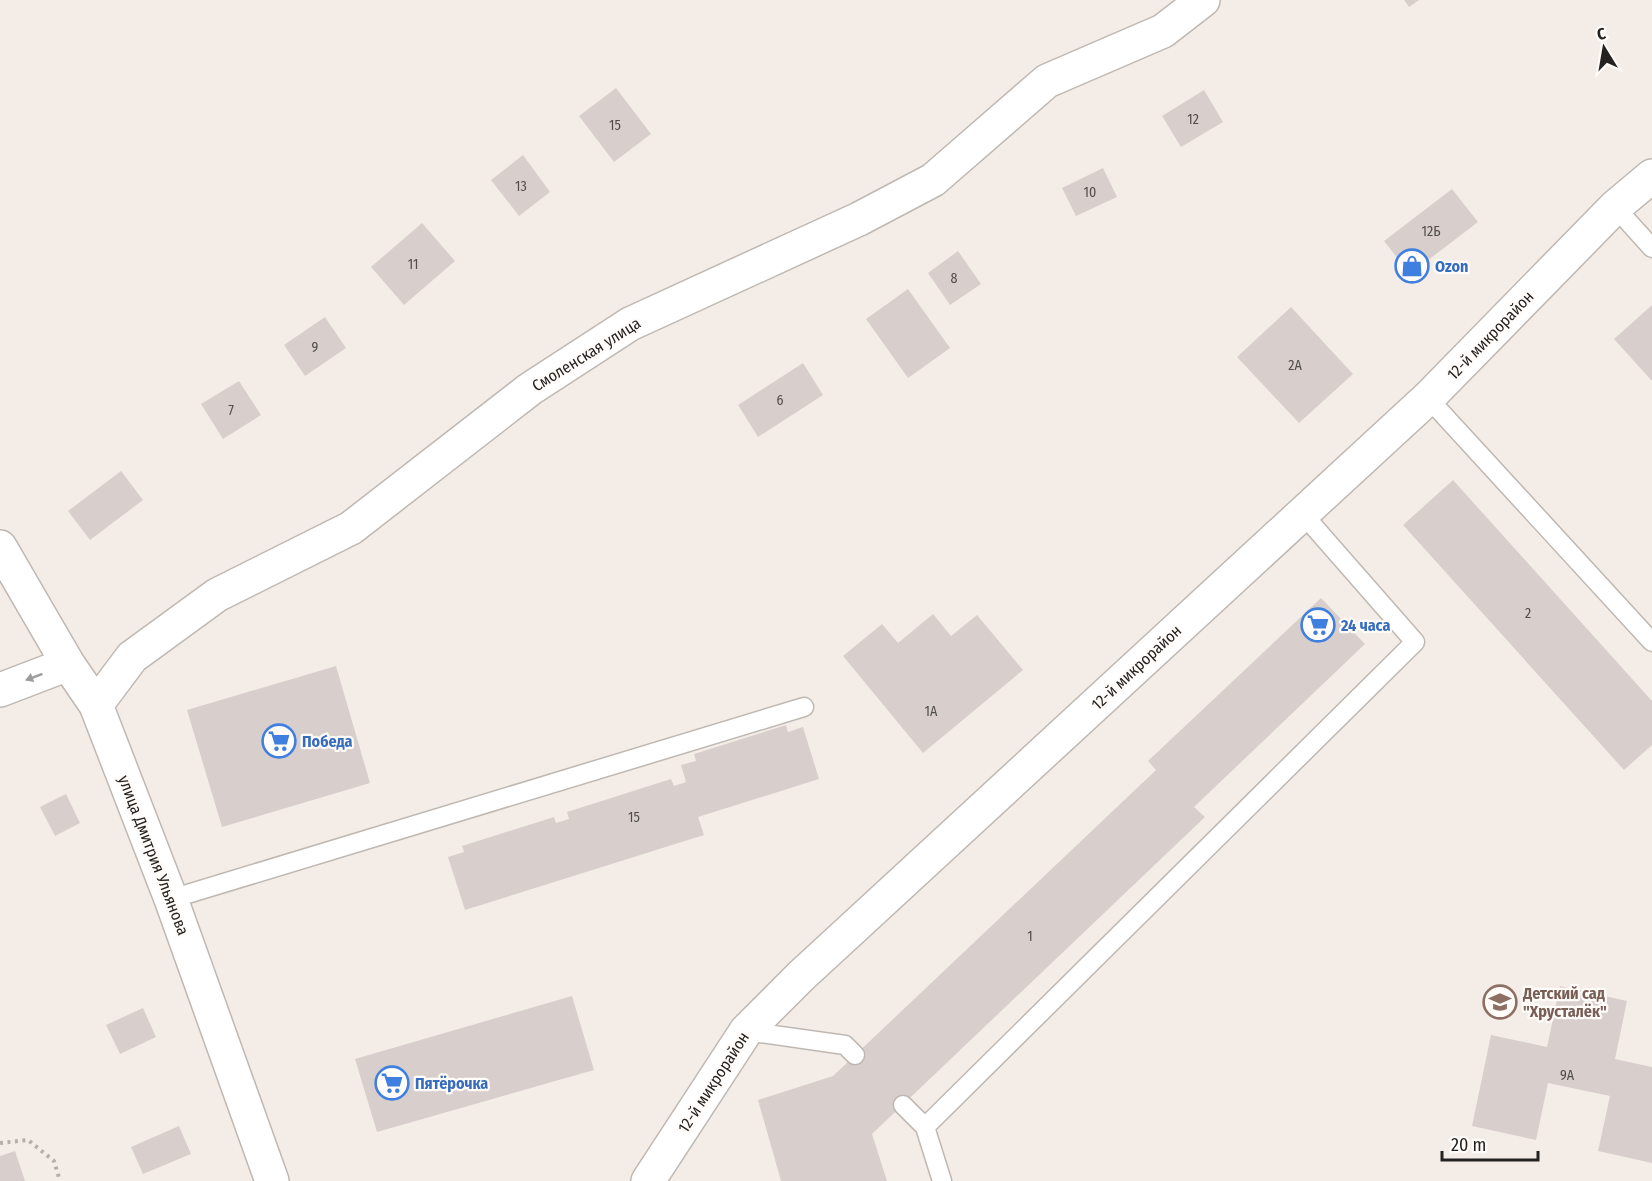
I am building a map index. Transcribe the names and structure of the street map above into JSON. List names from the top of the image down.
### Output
{
  "streets": {
    "street": ["12-й микрорайон", "Смоленская улица", "улица Дмитрия Ульянова"]
  },
  "crossings": [
    ["Смоленская улица", "улица Дмитрия Ульянова"]
  ],
  "places": {
    "shop": ["Ozon"],
    "supermarket": ["24 часа", "Победа", "Пятёрочка"],
    "school or university": ["Детский сад \"Хрусталёк\""]
  },
  "house_numbers": [
    "12",
    "15",
    "13",
    "10",
    "12Б",
    "11",
    "8",
    "9",
    "2А",
    "6",
    "7",
    "2",
    "1А",
    "15",
    "1",
    "9А"
  ],
  "scale_bar": "20 m",
  "north": "top"
}
